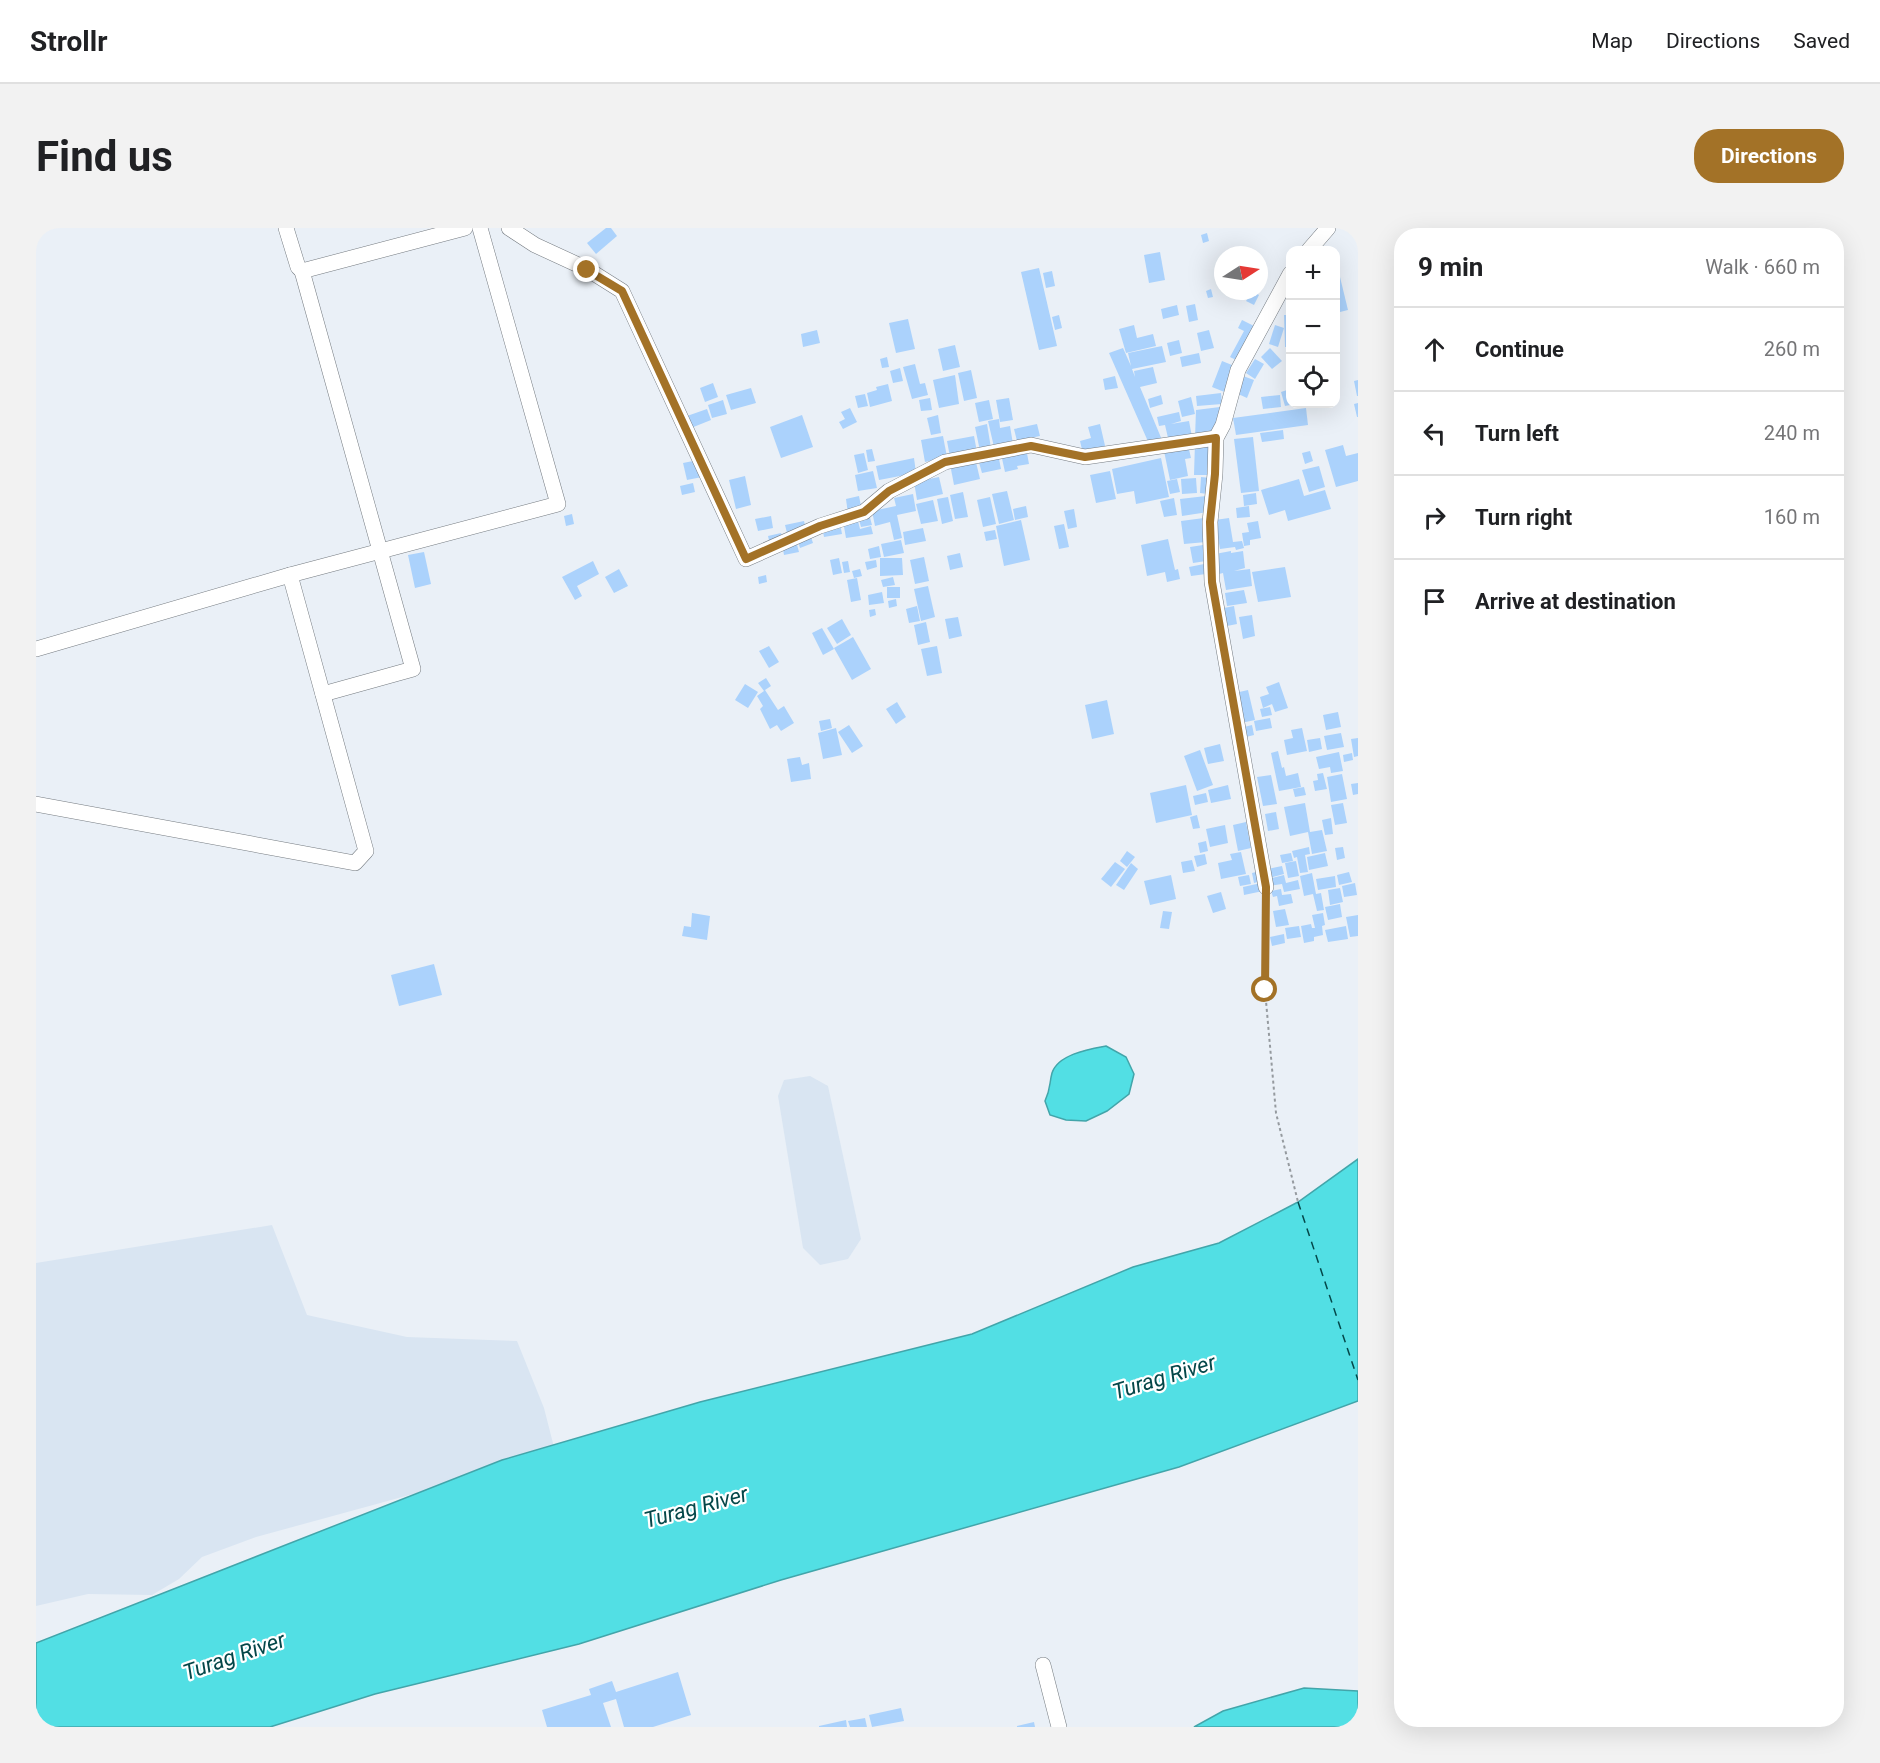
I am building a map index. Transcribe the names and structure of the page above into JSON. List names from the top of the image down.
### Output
{
  "water": ["Turag River"],
  "north": "right",
  "page": {
    "header": "Strollr",
    "nav": ["Map", "Directions", "Saved"],
    "buttons": "Directions",
    "title": "Find us",
    "heading": ["9 min", "Walk · 660 m"],
    "map_buttons": ["+", "−"],
    "list": [
      ["Continue", "260 m"],
      ["Turn left", "240 m"],
      ["Turn right", "160 m"],
      "Arrive at destination"
    ]
  }
}
